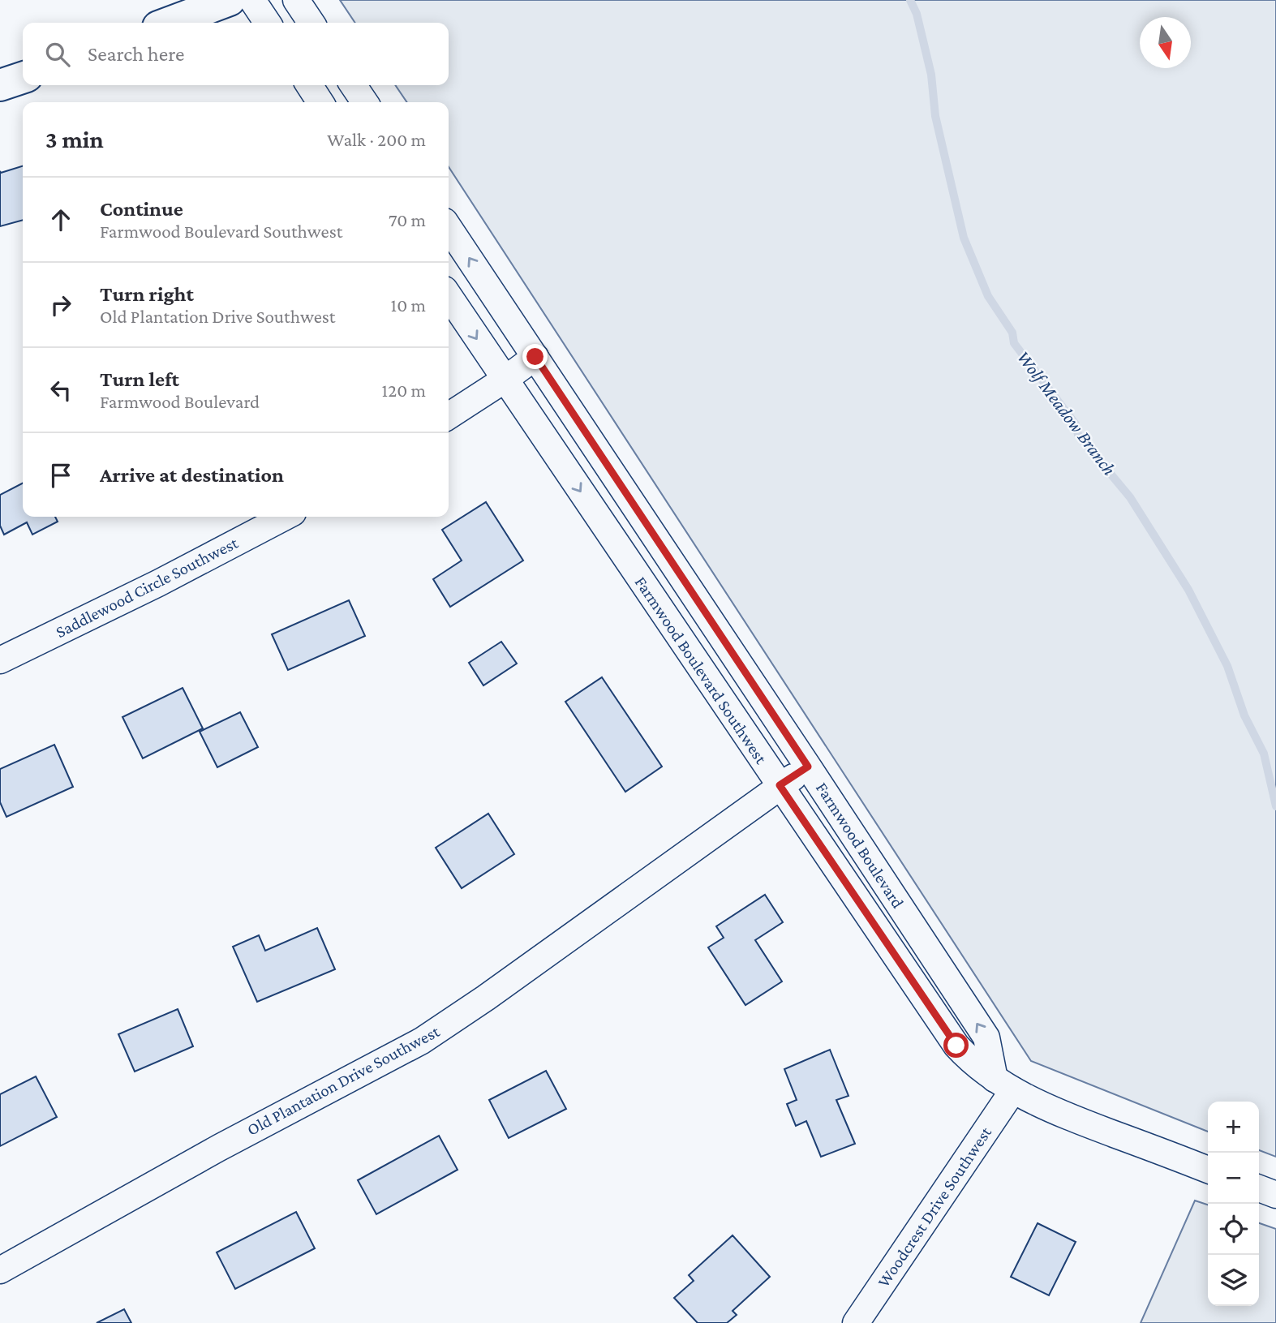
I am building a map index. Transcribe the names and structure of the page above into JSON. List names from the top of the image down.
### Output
{
  "streets": {
    "street": [
      "Saddlewood Circle Southwest",
      "Farmwood Boulevard Southwest",
      "Farmwood Boulevard",
      "Old Plantation Drive Southwest",
      "Woodcrest Drive Southwest"
    ]
  },
  "crossings": [
    ["Farmwood Boulevard Southwest", "Farmwood Boulevard"],
    ["Farmwood Boulevard Southwest", "Old Plantation Drive Southwest"],
    ["Farmwood Boulevard Southwest", "Woodcrest Drive Southwest"],
    ["Farmwood Boulevard", "Old Plantation Drive Southwest"],
    ["Farmwood Boulevard", "Woodcrest Drive Southwest"]
  ],
  "one_way": ["Farmwood Boulevard Southwest", "Farmwood Boulevard"],
  "water": ["Wolf Meadow Branch"],
  "north": "bottom",
  "page": {
    "search": "Search here",
    "heading": ["3 min", "Walk · 200 m"],
    "list": [
      ["Continue", "Farmwood Boulevard Southwest", "70 m"],
      ["Turn right", "Old Plantation Drive Southwest", "10 m"],
      ["Turn left", "Farmwood Boulevard", "120 m"],
      "Arrive at destination"
    ],
    "map_buttons": ["+", "−"]
  }
}
